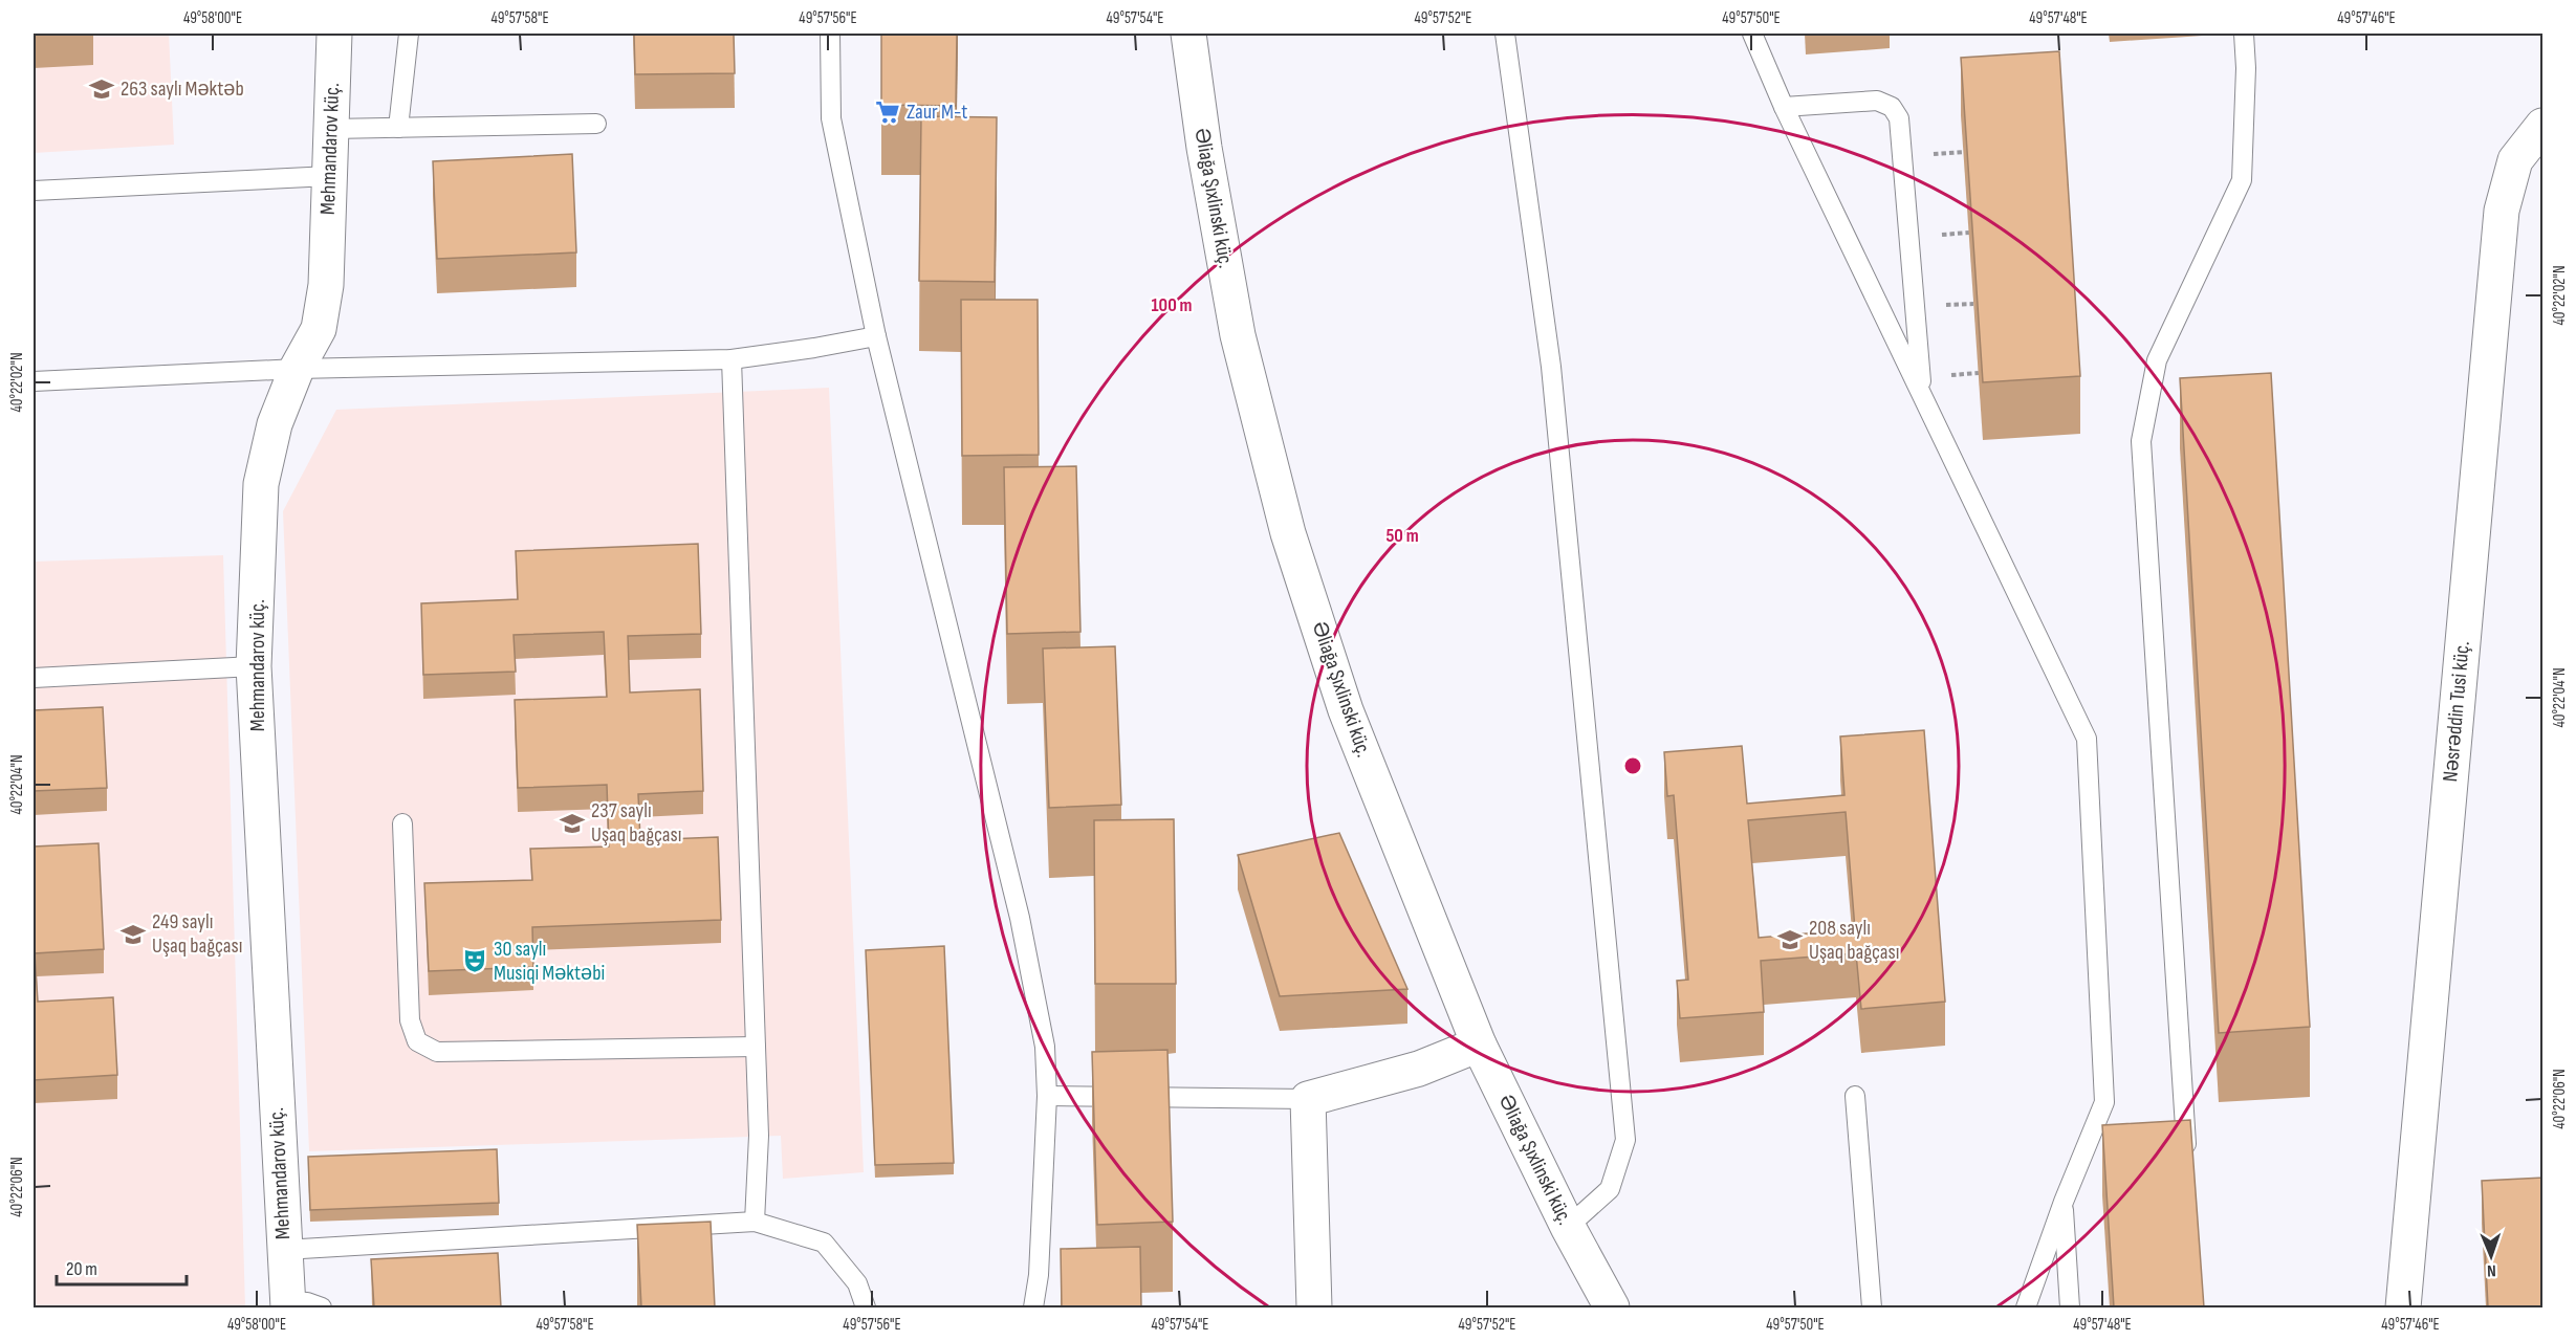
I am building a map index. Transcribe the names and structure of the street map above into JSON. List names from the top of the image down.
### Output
{
  "streets": {
    "street": ["Mehmandarov küç.", "Əliağa Şıxlinski küç.", "Nəsrəddin Tusi küç."]
  },
  "places": {
    "school or university": [
      "263 saylı Məktəb",
      "237 saylı Uşaq bağçası",
      "249 saylı Uşaq bağçası",
      "208 saylı Uşaq bağçası"
    ],
    "supermarket": ["Zaur M-t"],
    "theatre": ["30 saylı Musiqi Məktəbi"]
  },
  "scale_bar": "20 m",
  "north": "bottom",
  "coordinates": [
    "49°58'00\"E",
    "49°57'58\"E",
    "49°57'56\"E",
    "49°57'54\"E",
    "49°57'52\"E",
    "49°57'50\"E",
    "49°57'48\"E",
    "49°57'46\"E",
    "40°22'02\"N",
    "40°22'04\"N",
    "40°22'06\"N"
  ],
  "rings": ["100 m", "50 m"]
}
